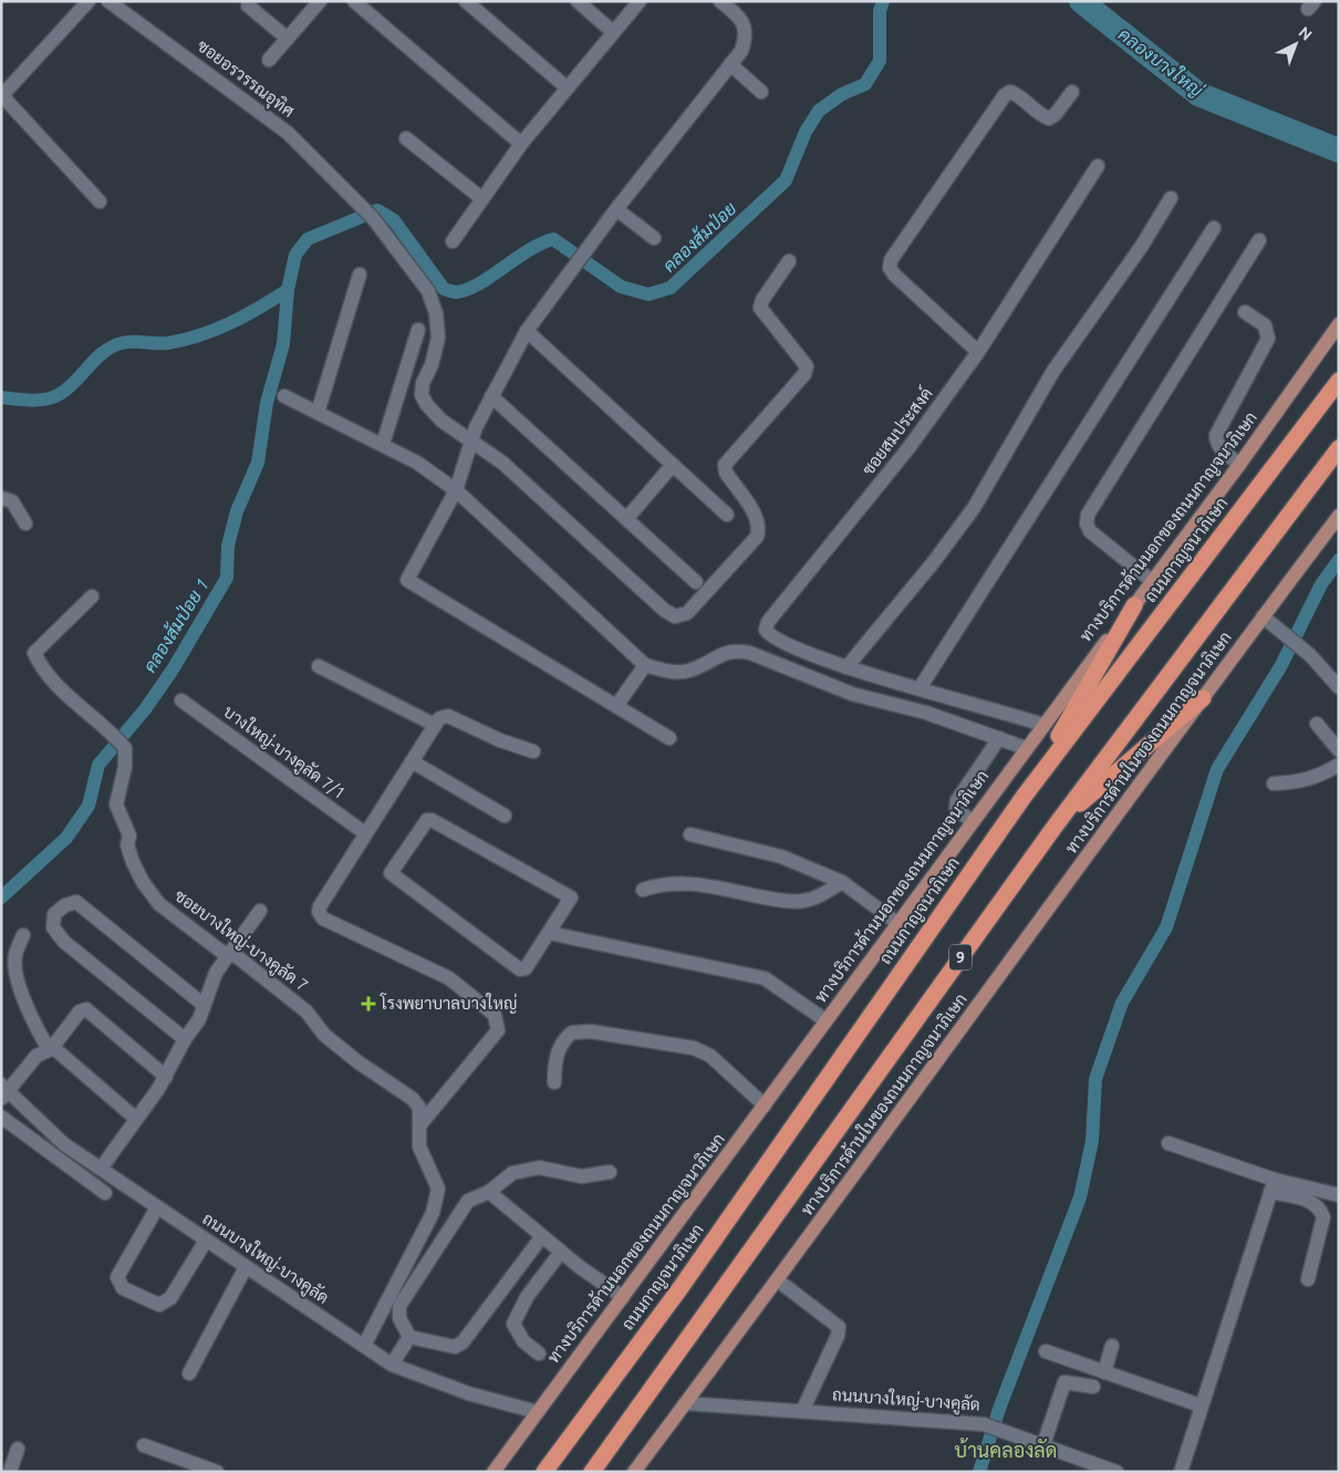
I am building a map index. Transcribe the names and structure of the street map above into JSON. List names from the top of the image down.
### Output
{
  "streets": {
    "highway": ["ถนนกาญจนาภิเษก", "9"],
    "main road": ["ทางบริการด้านนอกของถนนกาญจนาภิเษก", "ทางบริการด้านในของถนนกาญจนาภิเษก"],
    "street": [
      "ซอยอรวรรณอุทิศ",
      "ซอยสมประสงค์",
      "บางใหญ่-บางคูลัด 7/1",
      "ซอยบางใหญ่-บางคูลัด 7",
      "ถนนบางใหญ่-บางคูลัด"
    ]
  },
  "crossings": [
    ["ซอยสมประสงค์", "ทางบริการด้านนอกของถนนกาญจนาภิเษก"],
    ["ทางบริการด้านนอกของถนนกาญจนาภิเษก", "ถนนบางใหญ่-บางคูลัด"],
    ["ทางบริการด้านในของถนนกาญจนาภิเษก", "ถนนบางใหญ่-บางคูลัด"],
    ["ซอยบางใหญ่-บางคูลัด 7", "ถนนบางใหญ่-บางคูลัด"]
  ],
  "districts": ["บ้านคลองลัด"],
  "water": ["คลองบางใหญ่", "คลองส้มป่อย", "คลองส้มป่อย 1"],
  "places": {
    "health": ["โรงพยาบาลบางใหญ่"]
  },
  "north": "top right"
}
